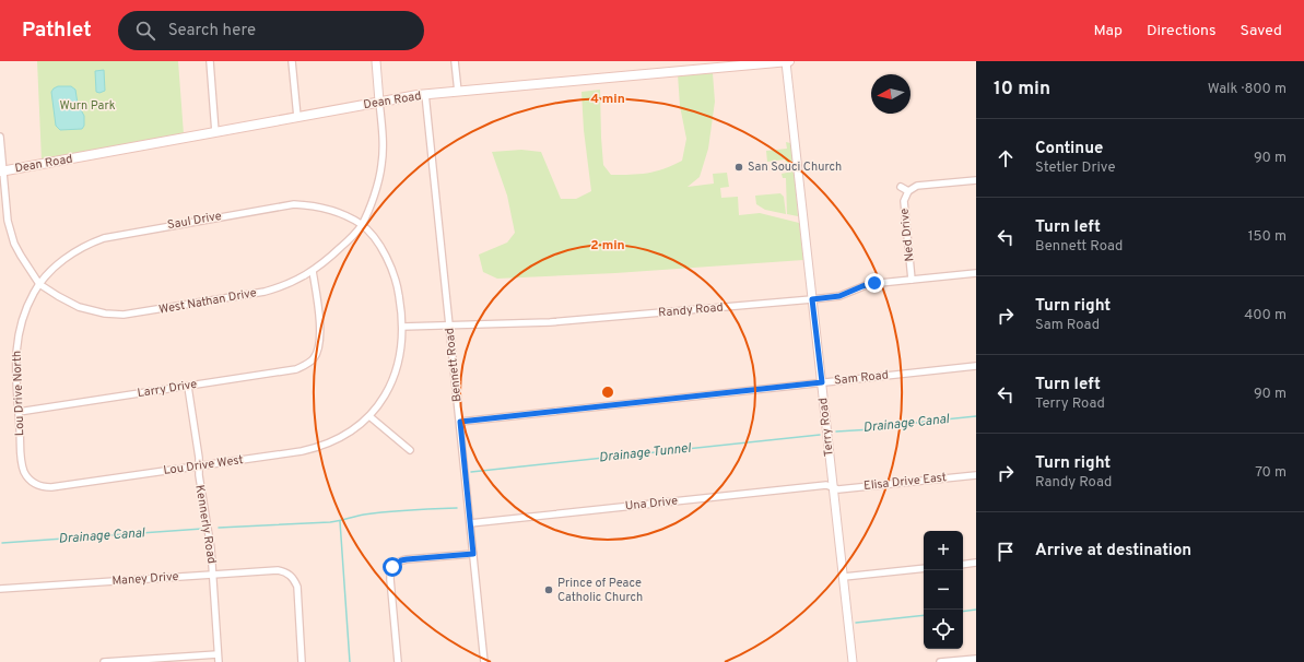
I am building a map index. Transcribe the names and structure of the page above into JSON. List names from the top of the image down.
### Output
{
  "streets": {
    "main road": ["Dean Road"],
    "street": [
      "Saul Drive",
      "Ned Drive",
      "West Nathan Drive",
      "Randy Road",
      "Bennett Road",
      "Sam Road",
      "Larry Drive",
      "Lou Drive North",
      "Terry Road",
      "Lou Drive West",
      "Elisa Drive East",
      "Una Drive",
      "Kennerly Road",
      "Maney Drive"
    ]
  },
  "crossings": [
    ["Dean Road", "West Nathan Drive"],
    ["Dean Road", "Bennett Road"],
    ["Dean Road", "Terry Road"],
    ["Saul Drive", "West Nathan Drive"],
    ["Saul Drive", "Lou Drive North"],
    ["Saul Drive", "Lou Drive West"],
    ["Ned Drive", "Randy Road"],
    ["West Nathan Drive", "Larry Drive"],
    ["West Nathan Drive", "Lou Drive North"],
    ["West Nathan Drive", "Lou Drive West"],
    ["Randy Road", "Bennett Road"],
    ["Randy Road", "Terry Road"],
    ["Randy Road", "Lou Drive West"],
    ["Bennett Road", "Sam Road"],
    ["Bennett Road", "Una Drive"],
    ["Sam Road", "Terry Road"],
    ["Larry Drive", "Lou Drive North"],
    ["Larry Drive", "Kennerly Road"],
    ["Lou Drive North", "Lou Drive West"],
    ["Terry Road", "Elisa Drive East"],
    ["Terry Road", "Una Drive"],
    ["Lou Drive West", "Kennerly Road"],
    ["Elisa Drive East", "Una Drive"],
    ["Kennerly Road", "Maney Drive"]
  ],
  "water": ["Drainage Canal", "Drainage Tunnel"],
  "parks": ["Wurn Park"],
  "places": ["San Souci Church", "Prince of Peace Catholic Church"],
  "north": "left",
  "page": {
    "header": "Pathlet",
    "search": "Search here",
    "nav": ["Map", "Directions", "Saved"],
    "heading": ["10 min", "Walk · 800 m"],
    "list": [
      ["Continue", "Stetler Drive", "90 m"],
      ["Turn left", "Bennett Road", "150 m"],
      ["Turn right", "Sam Road", "400 m"],
      ["Turn left", "Terry Road", "90 m"],
      ["Turn right", "Randy Road", "70 m"],
      "Arrive at destination"
    ],
    "map_buttons": ["+", "−"]
  },
  "rings": ["4 min", "2 min"]
}
